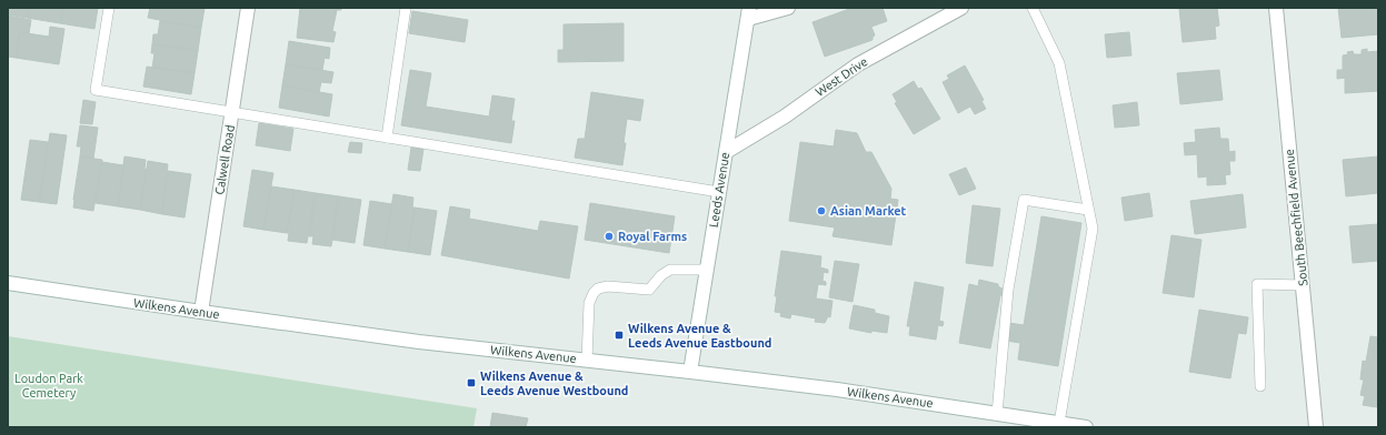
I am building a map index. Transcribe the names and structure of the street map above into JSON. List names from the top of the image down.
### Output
{
  "streets": {
    "street": [
      "West Drive",
      "Calwell Road",
      "Leeds Avenue",
      "South Beechfield Avenue",
      "Wilkens Avenue"
    ]
  },
  "crossings": [
    ["West Drive", "Leeds Avenue"],
    ["Calwell Road", "Wilkens Avenue"],
    ["Leeds Avenue", "Wilkens Avenue"]
  ],
  "parks": ["Loudon Park Cemetery"],
  "places": {
    "other": ["Asian Market", "Royal Farms"],
    "transit": ["Wilkens Avenue & Leeds Avenue Eastbound", "Wilkens Avenue & Leeds Avenue Westbound"]
  }
}
